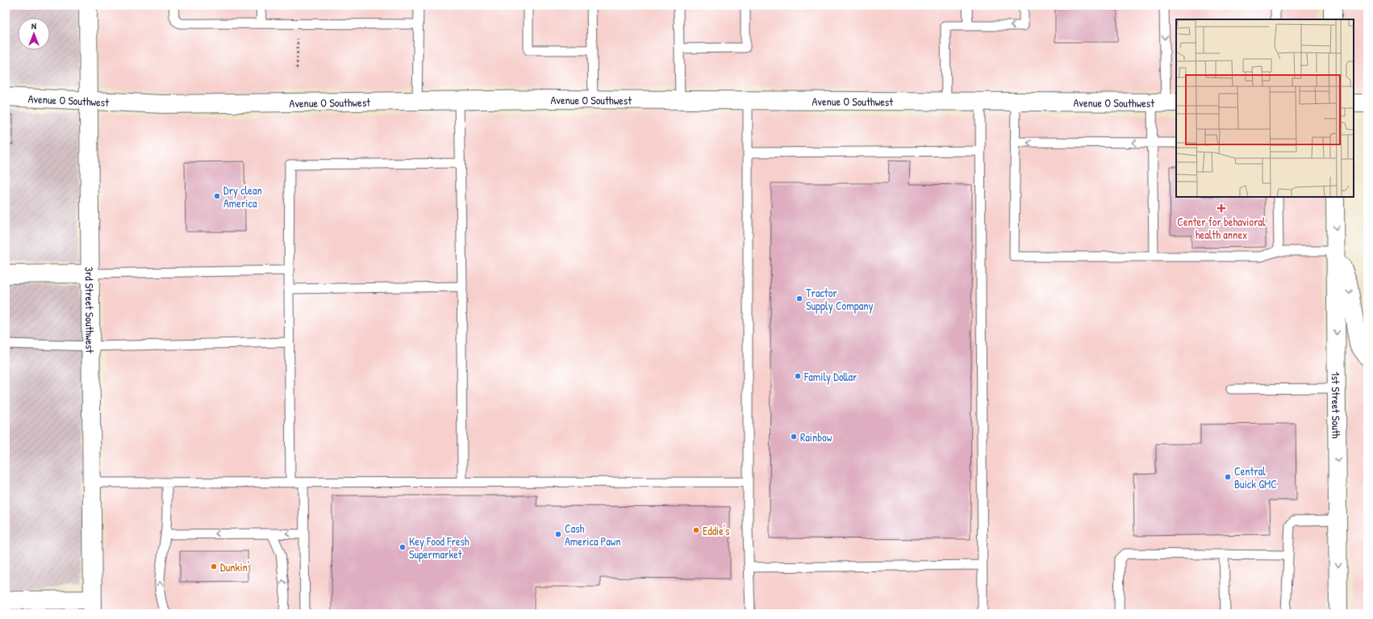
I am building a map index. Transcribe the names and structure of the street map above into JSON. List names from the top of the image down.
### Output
{
  "streets": {
    "main road": ["Avenue O Southwest", "3rd Street Southwest", "1st Street South"]
  },
  "crossings": [
    ["Avenue O Southwest", "3rd Street Southwest"]
  ],
  "one_way": ["1st Street South"],
  "places": {
    "other": [
      "Dry clean America",
      "Tractor Supply Company",
      "Family Dollar",
      "Rainbow",
      "Central Buick GMC",
      "Eddie's",
      "Cash America Pawn",
      "Key Food Fresh Supermarket",
      "Dunkin'"
    ],
    "health": ["Center for behavioral health annex"]
  },
  "north": "top"
}
